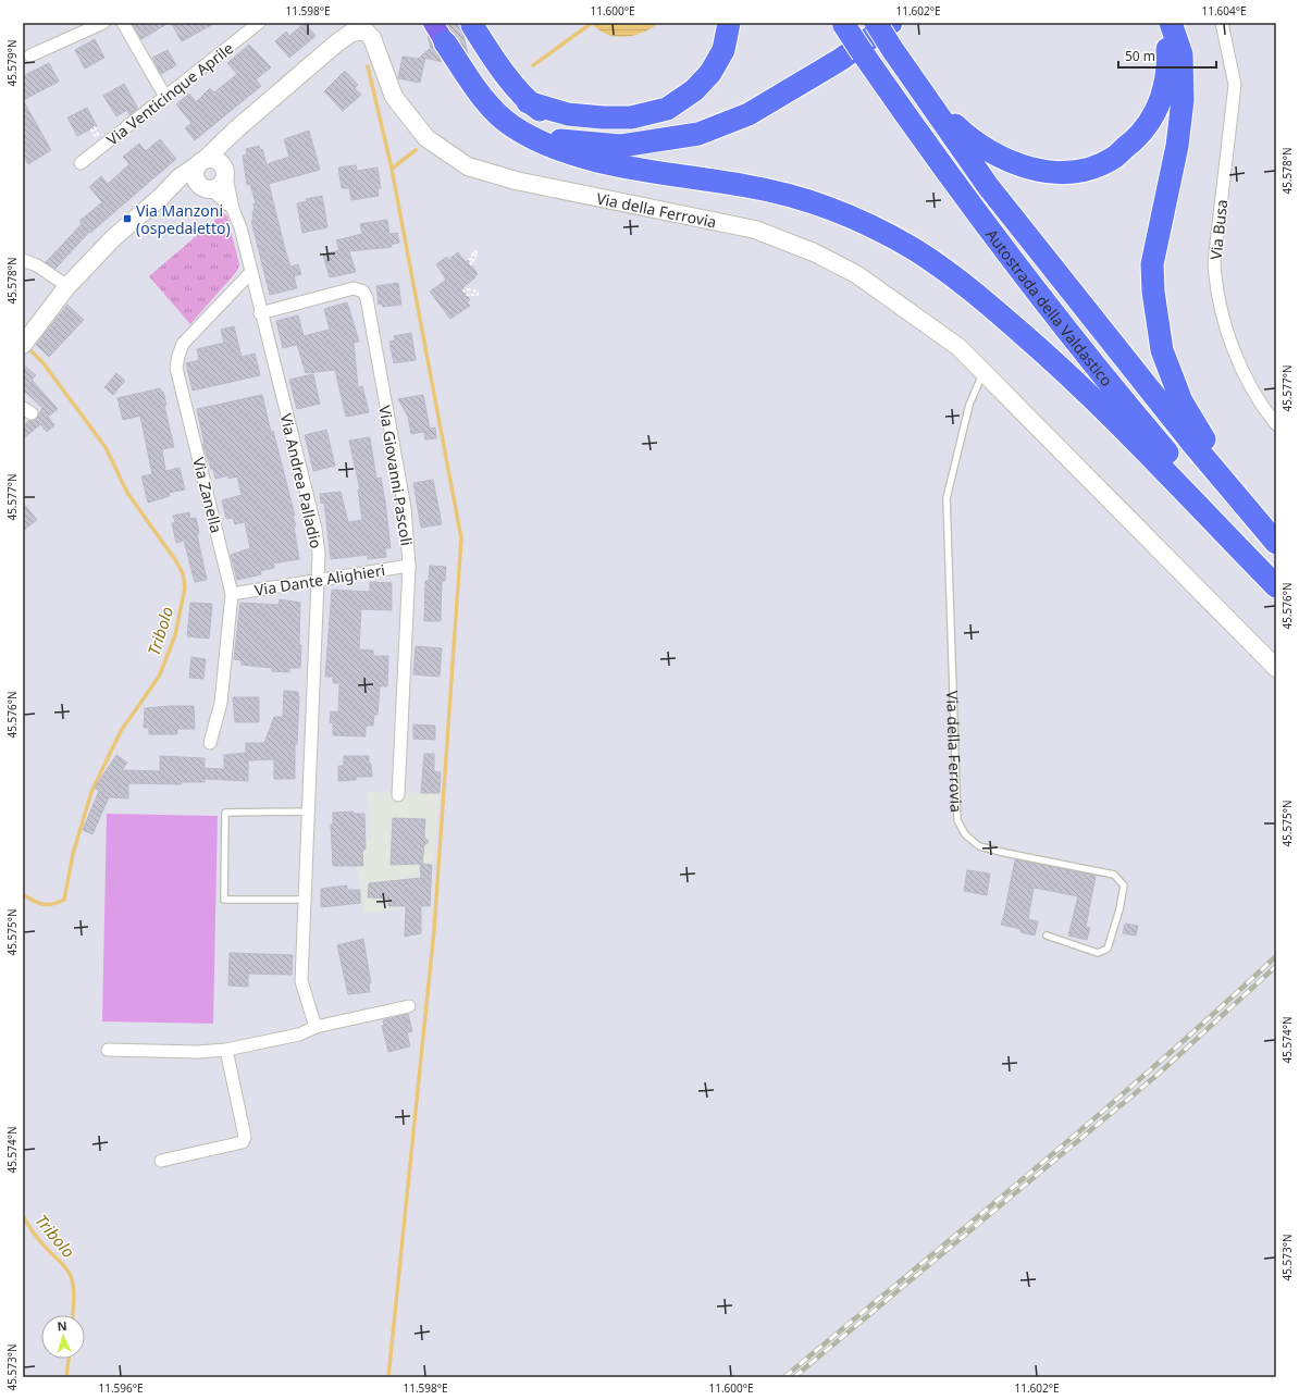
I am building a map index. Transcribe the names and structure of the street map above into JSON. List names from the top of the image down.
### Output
{
  "streets": {
    "highway": ["Autostrada della Valdastico"],
    "street": [
      "Via Venticinque Aprile",
      "Via della Ferrovia",
      "Via Busa",
      "Via Giovanni Pascoli",
      "Via Andrea Palladio",
      "Via Zanella",
      "Via Dante Alighieri"
    ]
  },
  "crossings": [
    ["Via Giovanni Pascoli", "Via Andrea Palladio"],
    ["Via Giovanni Pascoli", "Via Dante Alighieri"],
    ["Via Andrea Palladio", "Via Zanella"],
    ["Via Andrea Palladio", "Via Dante Alighieri"],
    ["Via Zanella", "Via Dante Alighieri"]
  ],
  "water": ["Tribolo"],
  "places": {
    "transit": ["Via Manzoni (ospedaletto)"]
  },
  "scale_bar": "50 m",
  "north": "top",
  "coordinates": [
    "11.598°E",
    "11.600°E",
    "11.602°E",
    "11.604°E",
    "45.579°N",
    "45.578°N",
    "45.577°N",
    "45.576°N",
    "45.575°N",
    "45.574°N",
    "45.573°N",
    "11.596°E"
  ]
}
